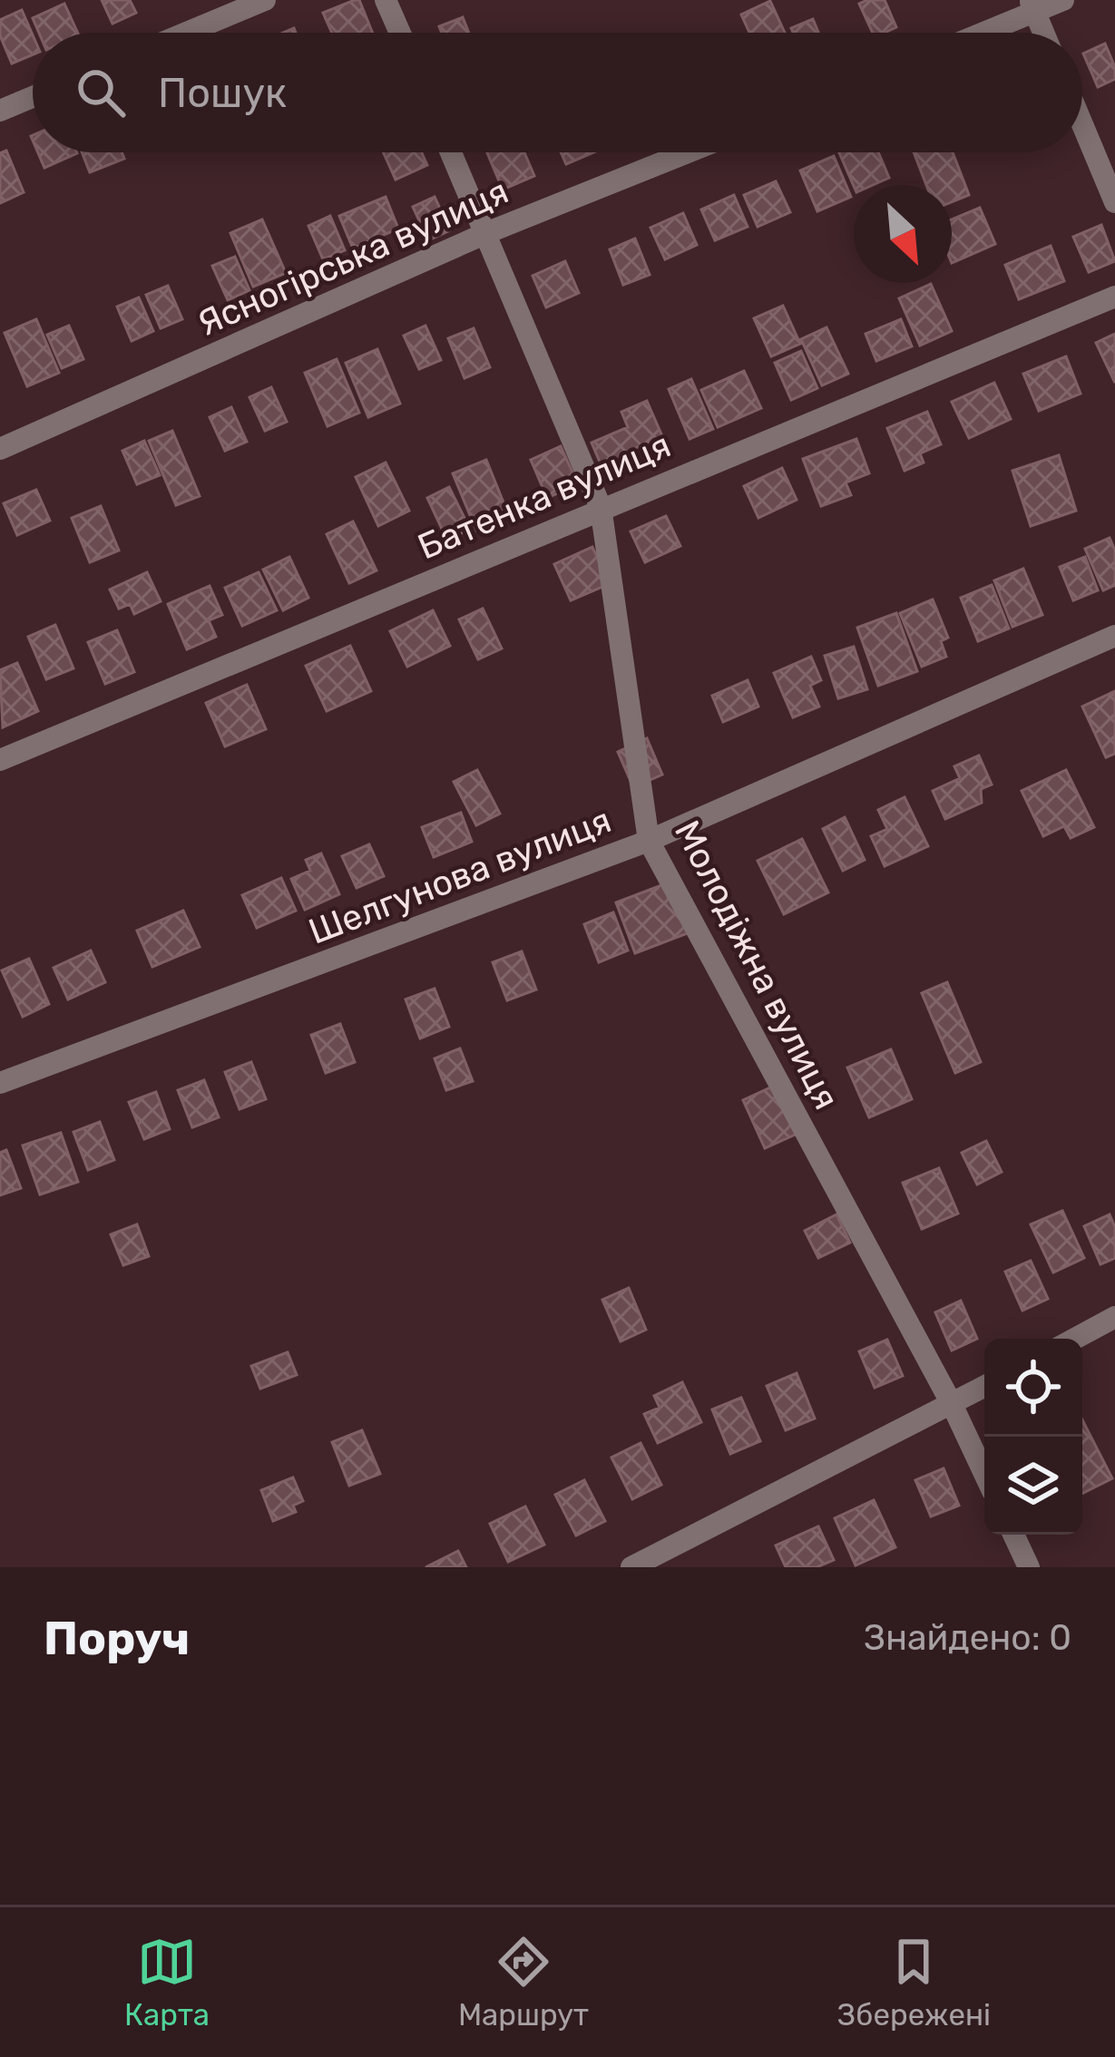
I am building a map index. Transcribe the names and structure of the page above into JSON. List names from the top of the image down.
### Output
{
  "streets": {
    "street": [
      "Ясногірська вулиця",
      "Батенка вулиця",
      "Шелгунова вулиця",
      "Молодіжна вулиця"
    ]
  },
  "crossings": [
    ["Ясногірська вулиця", "Молодіжна вулиця"],
    ["Батенка вулиця", "Молодіжна вулиця"],
    ["Шелгунова вулиця", "Молодіжна вулиця"]
  ],
  "north": "bottom right",
  "page": {
    "search": "Пошук",
    "heading": ["Поруч", "Знайдено: 0"],
    "nav": ["Карта", "Маршрут", "Збережені"]
  }
}
